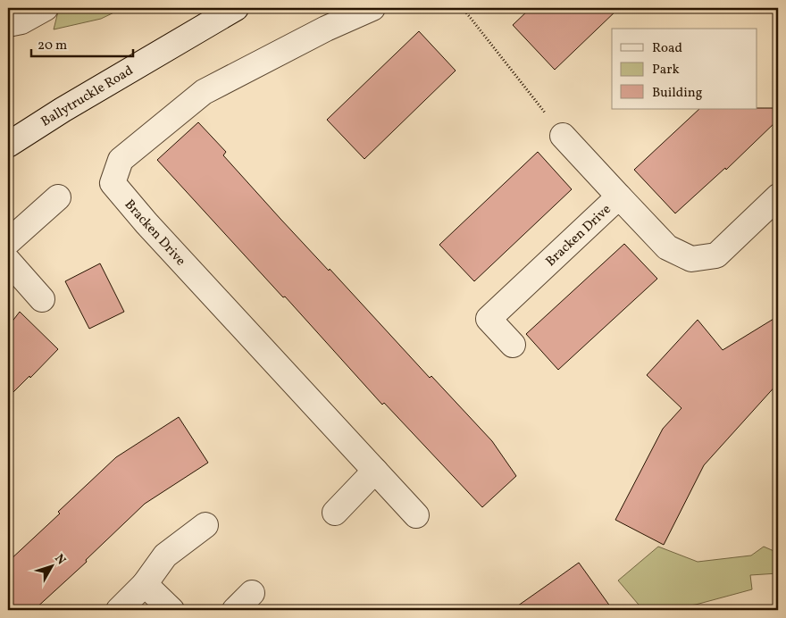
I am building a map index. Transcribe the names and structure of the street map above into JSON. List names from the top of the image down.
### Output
{
  "streets": {
    "street": ["Ballytruckle Road", "Bracken Drive"]
  },
  "legend": ["Road", "Park", "Building"],
  "scale_bar": "20 m",
  "north": "top right"
}
